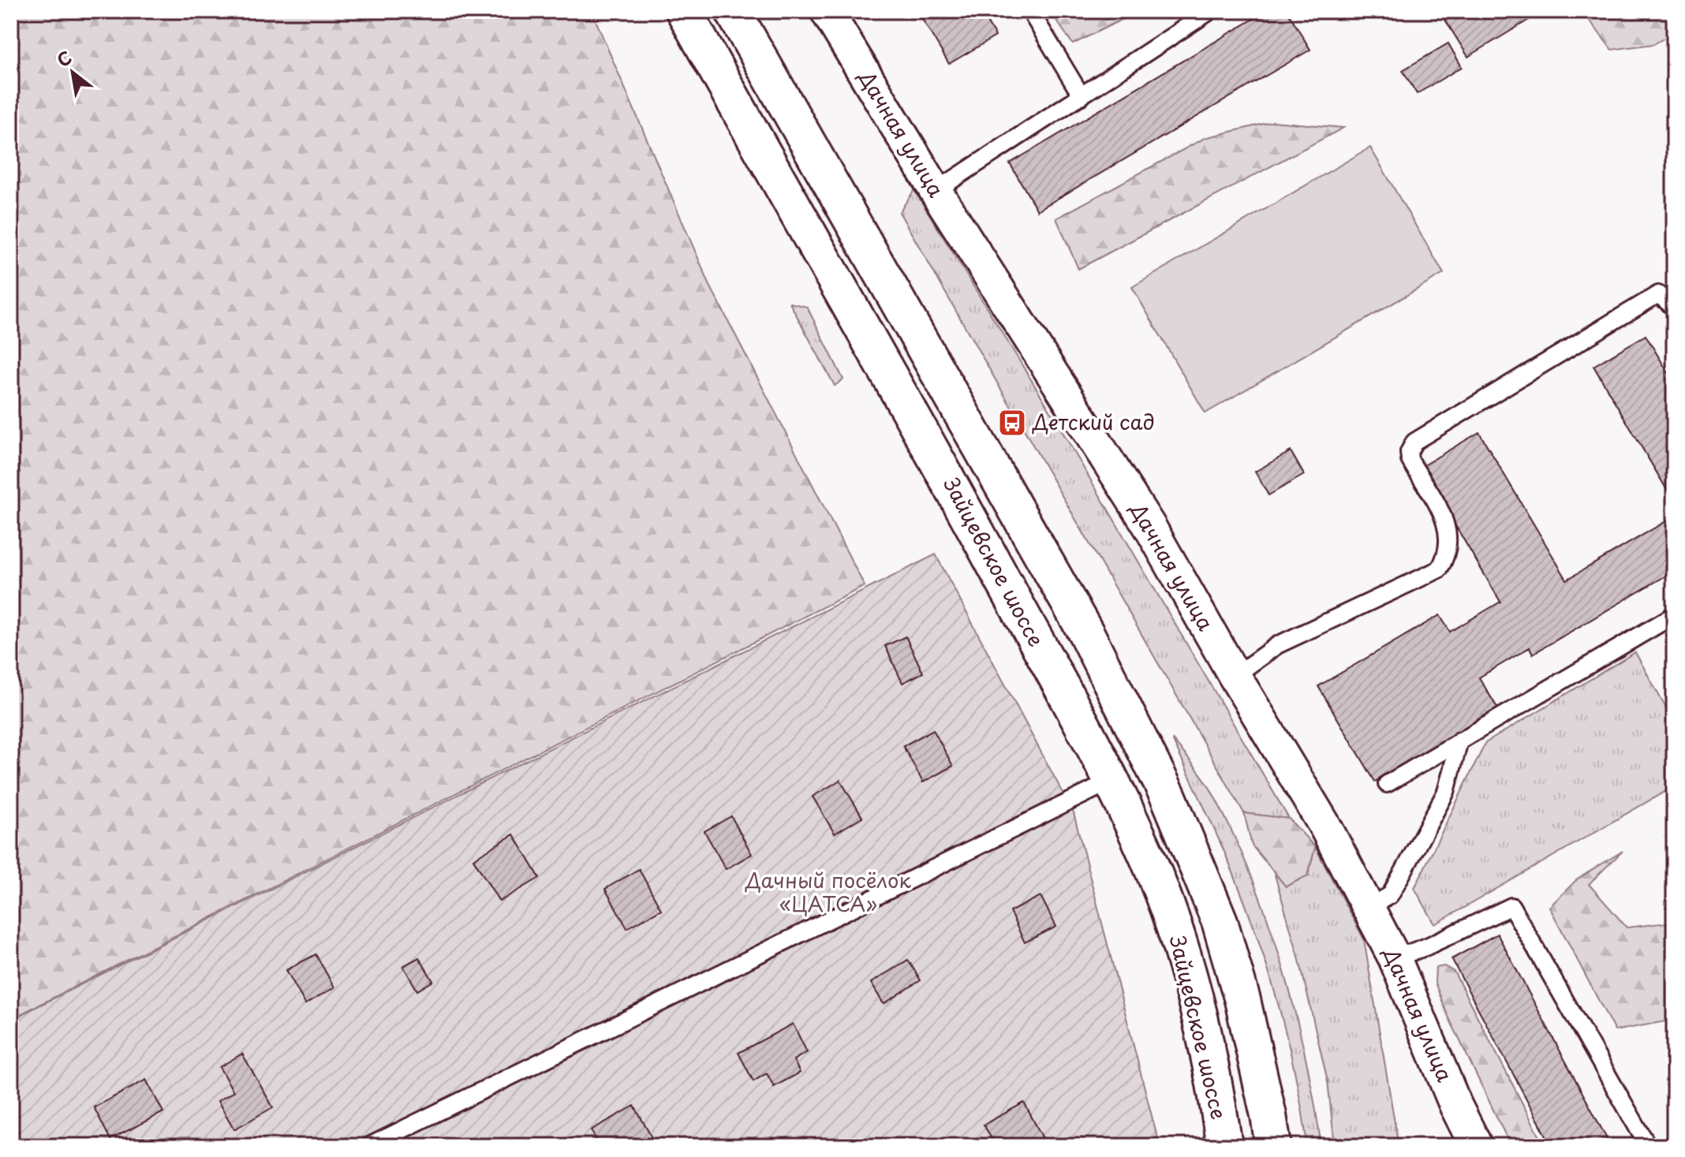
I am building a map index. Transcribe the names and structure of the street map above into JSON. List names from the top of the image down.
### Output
{
  "streets": {
    "main road": ["Зайцевское шоссе"],
    "street": ["Дачная улица"]
  },
  "parks": ["Дачный посёлок «ЦАТСА»"],
  "places": {
    "bus stop": ["Детский сад"]
  },
  "north": "top left"
}
